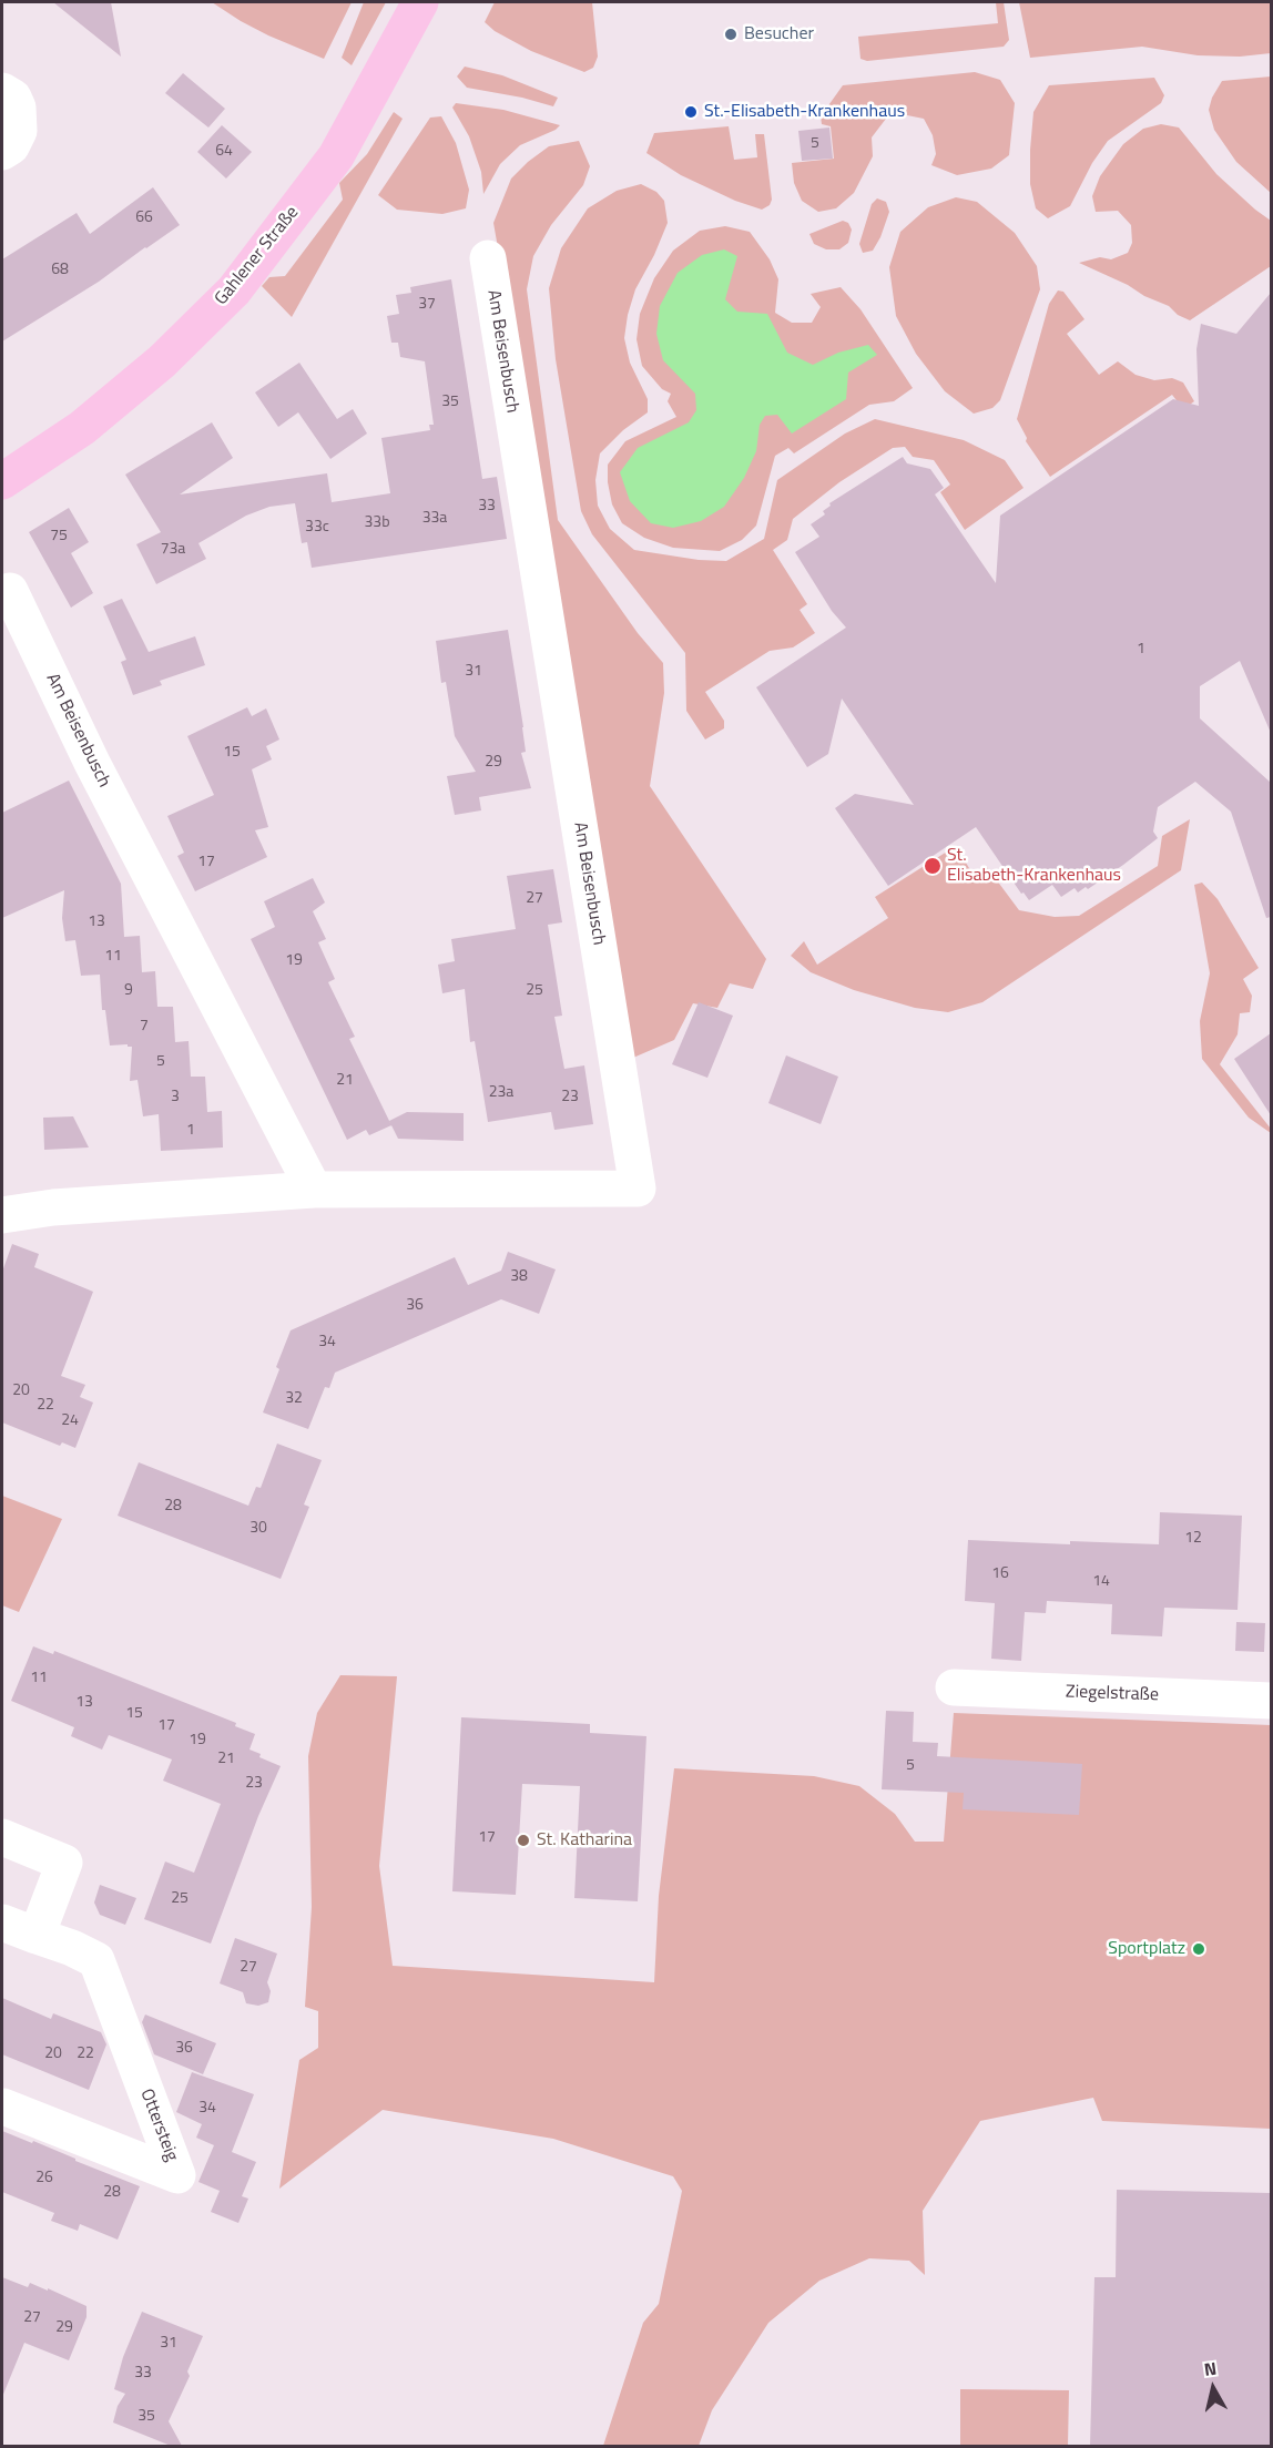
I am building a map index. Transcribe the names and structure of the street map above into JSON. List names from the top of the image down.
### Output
{
  "streets": {
    "main road": ["Gahlener Straße"],
    "street": ["Am Beisenbusch", "Ziegelstraße", "Ottersteig"]
  },
  "places": [
    "Besucher",
    "St.-Elisabeth-Krankenhaus",
    "St. Elisabeth-Krankenhaus",
    "St. Katharina",
    "Sportplatz"
  ],
  "house_numbers": [
    "5",
    "64",
    "66",
    "68",
    "37",
    "35",
    "33",
    "33a",
    "33b",
    "33c",
    "75",
    "73a",
    "1",
    "31",
    "15",
    "29",
    "17",
    "27",
    "13",
    "11",
    "19",
    "9",
    "25",
    "7",
    "5",
    "21",
    "23a",
    "3",
    "23",
    "1",
    "38",
    "36",
    "34",
    "20",
    "32",
    "22",
    "24",
    "28",
    "30",
    "12",
    "16",
    "14",
    "11",
    "13",
    "15",
    "17",
    "19",
    "21",
    "5",
    "23",
    "17",
    "25",
    "27",
    "36",
    "20",
    "22",
    "34",
    "26",
    "28",
    "27",
    "29",
    "31",
    "33",
    "35"
  ],
  "north": "top"
}
